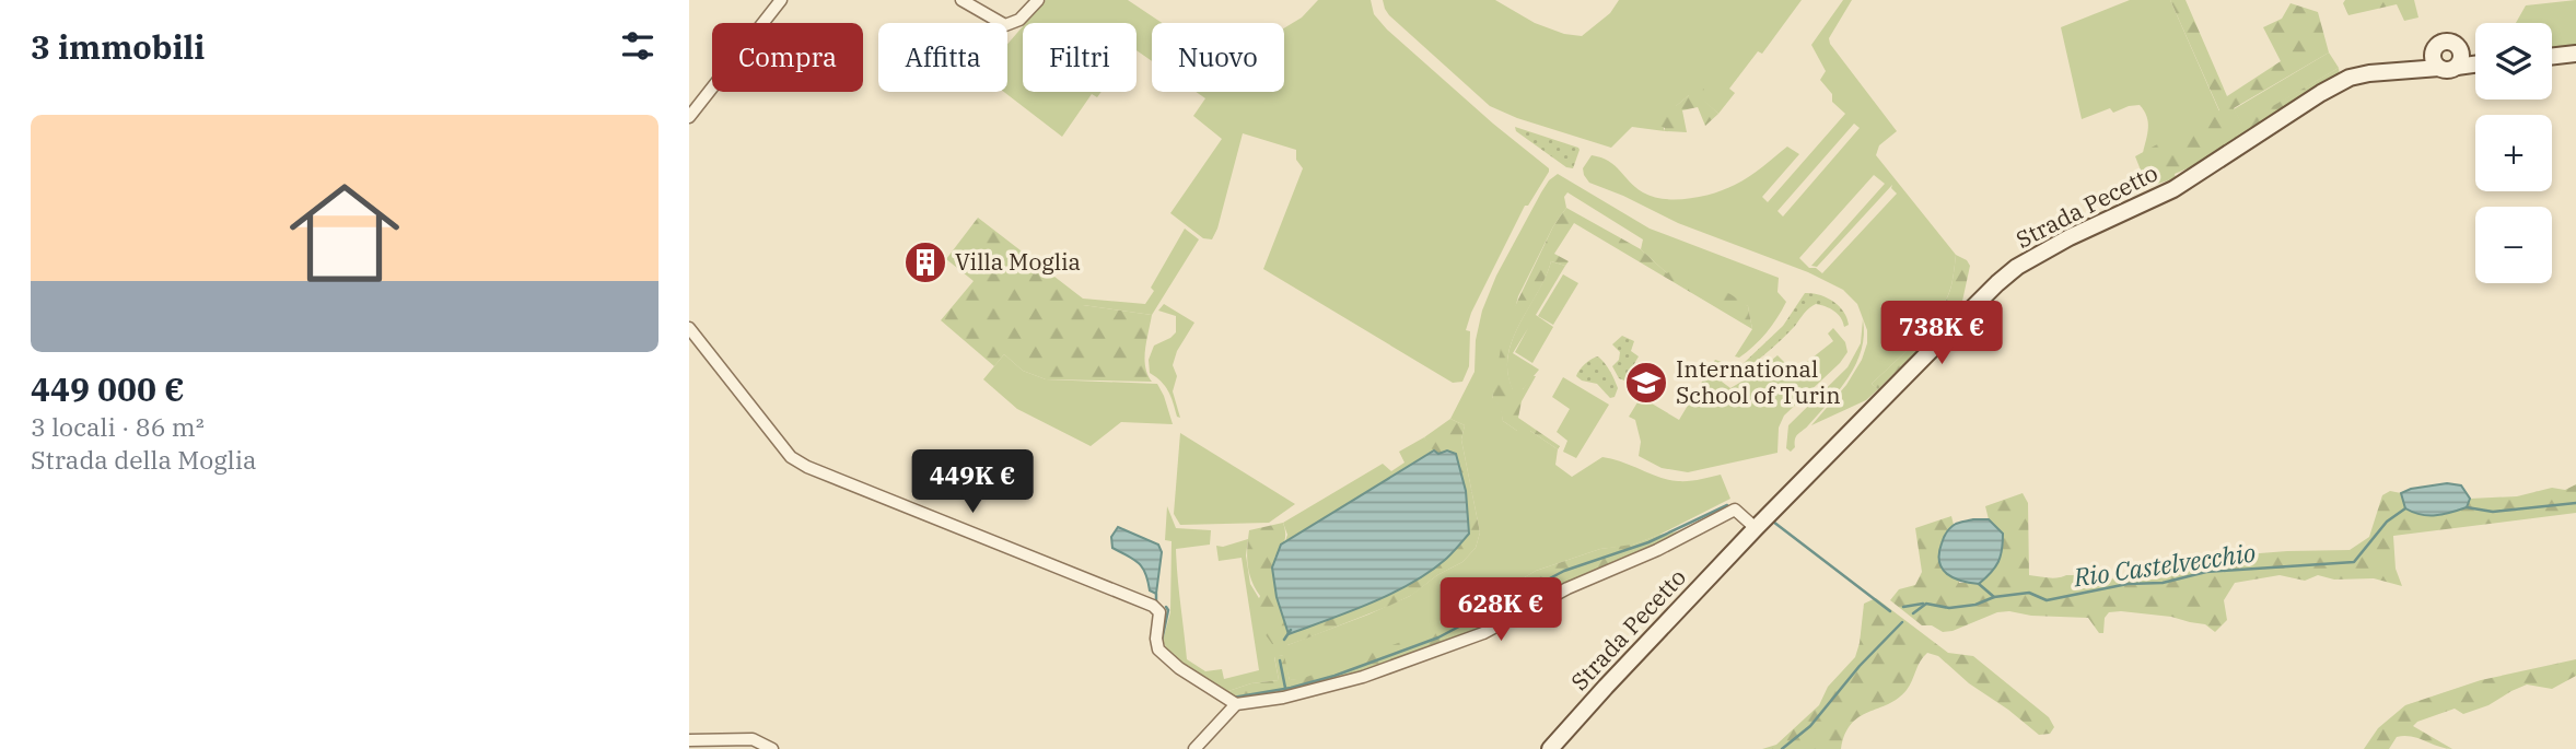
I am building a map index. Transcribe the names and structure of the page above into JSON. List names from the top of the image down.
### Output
{
  "streets": {
    "main road": ["Strada Pecetto"]
  },
  "water": ["Rio Castelvecchio"],
  "places": {
    "building": ["Villa Moglia"],
    "school or university": ["International School of Turin"]
  },
  "page": {
    "heading": "3 immobili",
    "map_buttons": ["+", "−"],
    "chip": [
      "Compra",
      "Affitta",
      "Filtri",
      "Nuovo"
    ],
    "list": [
      {
        "name": "449 000 €",
        "note": "3 locali · 86 m² · Strada della Moglia"
      }
    ],
    "price": ["738K €", "449K €", "628K €"]
  }
}
